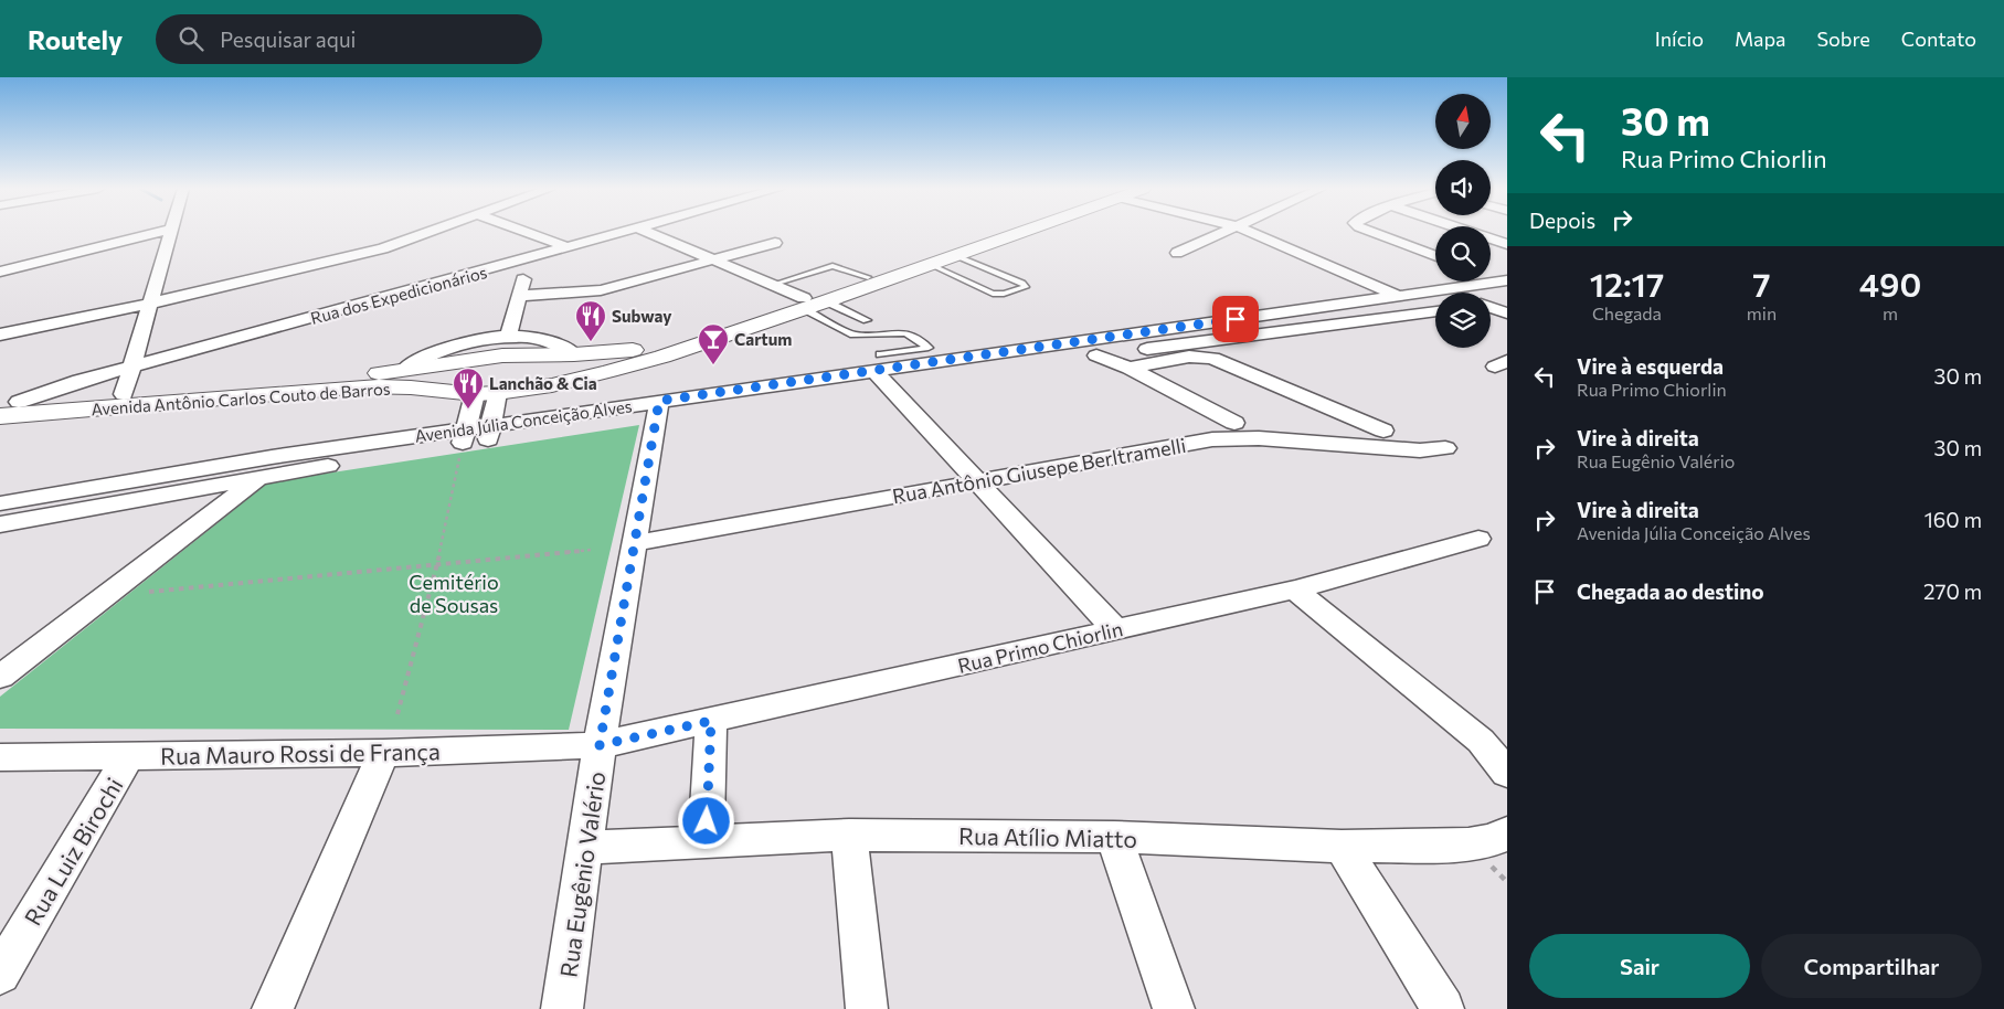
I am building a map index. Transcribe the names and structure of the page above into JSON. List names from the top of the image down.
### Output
{
  "streets": {
    "main road": ["Avenida Antônio Carlos Couto de Barros"],
    "street": [
      "Rua dos Expedicionários",
      "Avenida Júlia Conceição Alves",
      "Rua Antônio Giusepe Berltramelli",
      "Rua Primo Chiorlin",
      "Rua Mauro Rossi de França",
      "Rua Atílio Miatto",
      "Rua Luiz Birochi",
      "Rua Eugênio Valério"
    ]
  },
  "crossings": [
    ["Rua dos Expedicionários", "Avenida Antônio Carlos Couto de Barros"],
    ["Avenida Júlia Conceição Alves", "Rua Eugênio Valério"],
    ["Rua Antônio Giusepe Berltramelli", "Rua Eugênio Valério"],
    ["Rua Primo Chiorlin", "Rua Mauro Rossi de França"],
    ["Rua Primo Chiorlin", "Rua Eugênio Valério"],
    ["Rua Mauro Rossi de França", "Rua Luiz Birochi"],
    ["Rua Mauro Rossi de França", "Rua Eugênio Valério"],
    ["Rua Atílio Miatto", "Rua Eugênio Valério"]
  ],
  "parks": ["Cemitério de Sousas"],
  "places": {
    "restaurant": ["Subway", "Lanchão & Cia"],
    "bar": ["Cartum"]
  },
  "north": "top",
  "page": {
    "header": "Routely",
    "search": "Pesquisar aqui",
    "nav": [
      "Início",
      "Mapa",
      "Sobre",
      "Contato"
    ],
    "turn": ["30 m", "Rua Primo Chiorlin"],
    "then": "Depois",
    "eta": [
      "12:17",
      "Chegada",
      "7",
      "min",
      "490",
      "m"
    ],
    "list": [
      {
        "name": "Vire à esquerda",
        "note": "Rua Primo Chiorlin",
        "value": "30 m"
      },
      {
        "name": "Vire à direita",
        "note": "Rua Eugênio Valério",
        "value": "30 m"
      },
      {
        "name": "Vire à direita",
        "note": "Avenida Júlia Conceição Alves",
        "value": "160 m"
      },
      {
        "name": "Chegada ao destino",
        "value": "270 m"
      }
    ],
    "buttons": ["Sair", "Compartilhar"]
  }
}
